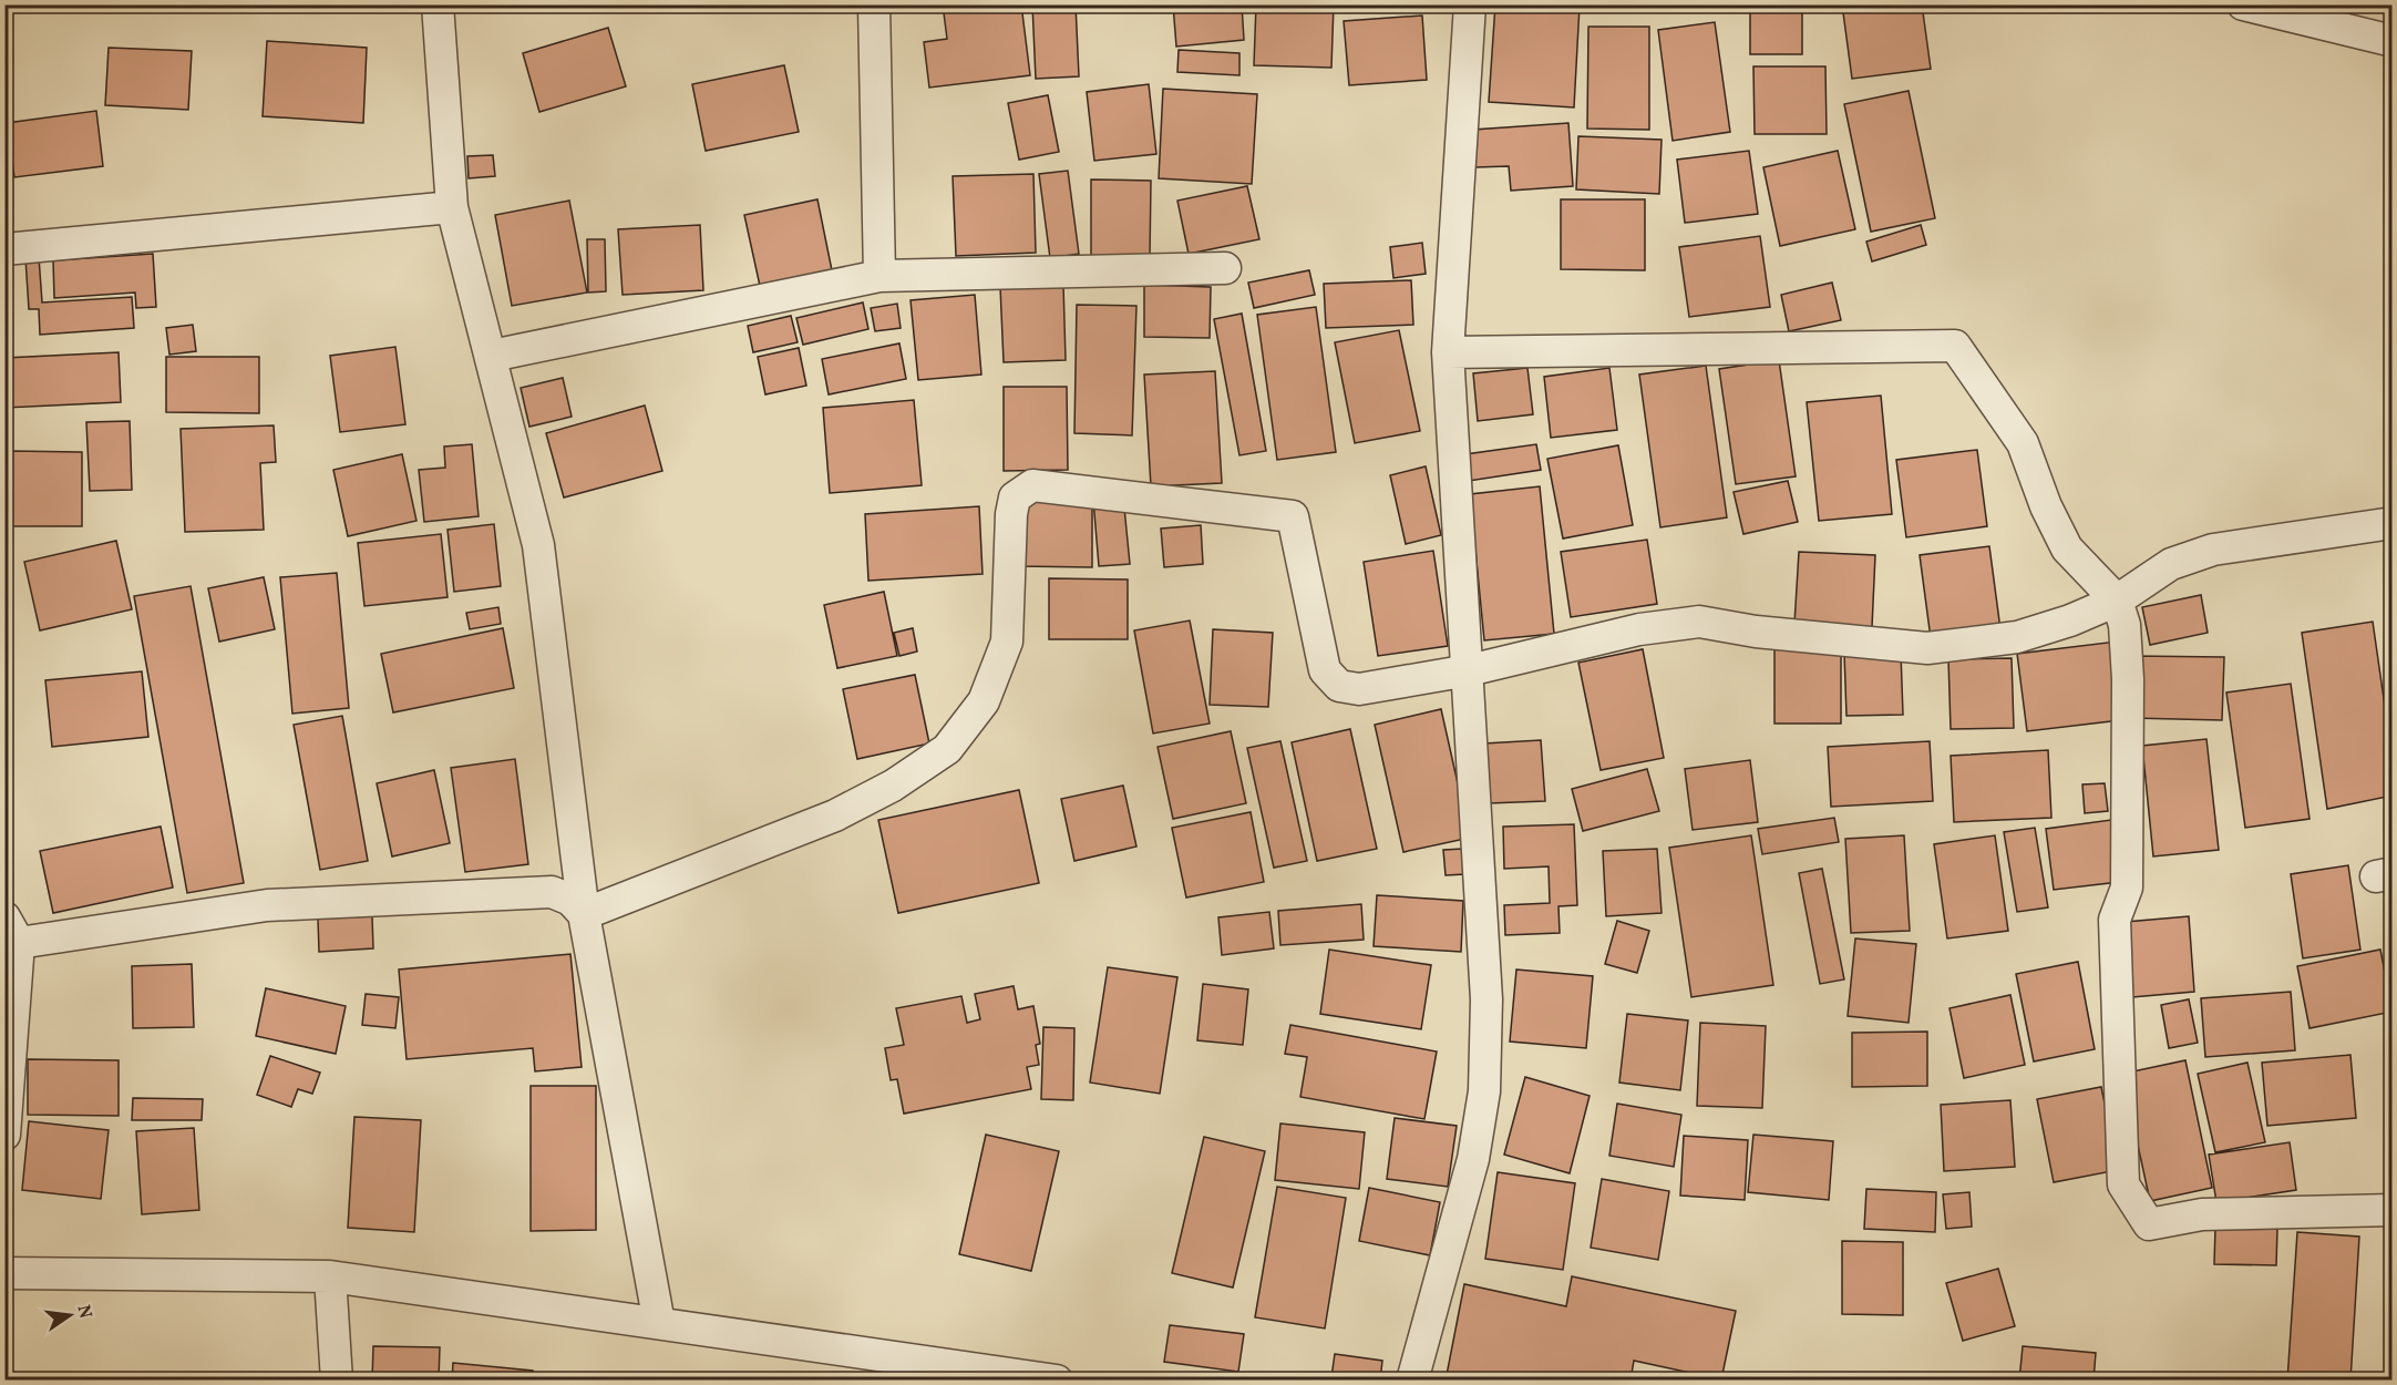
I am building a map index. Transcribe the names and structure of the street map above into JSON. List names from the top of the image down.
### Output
{
  "north": "right"
}
